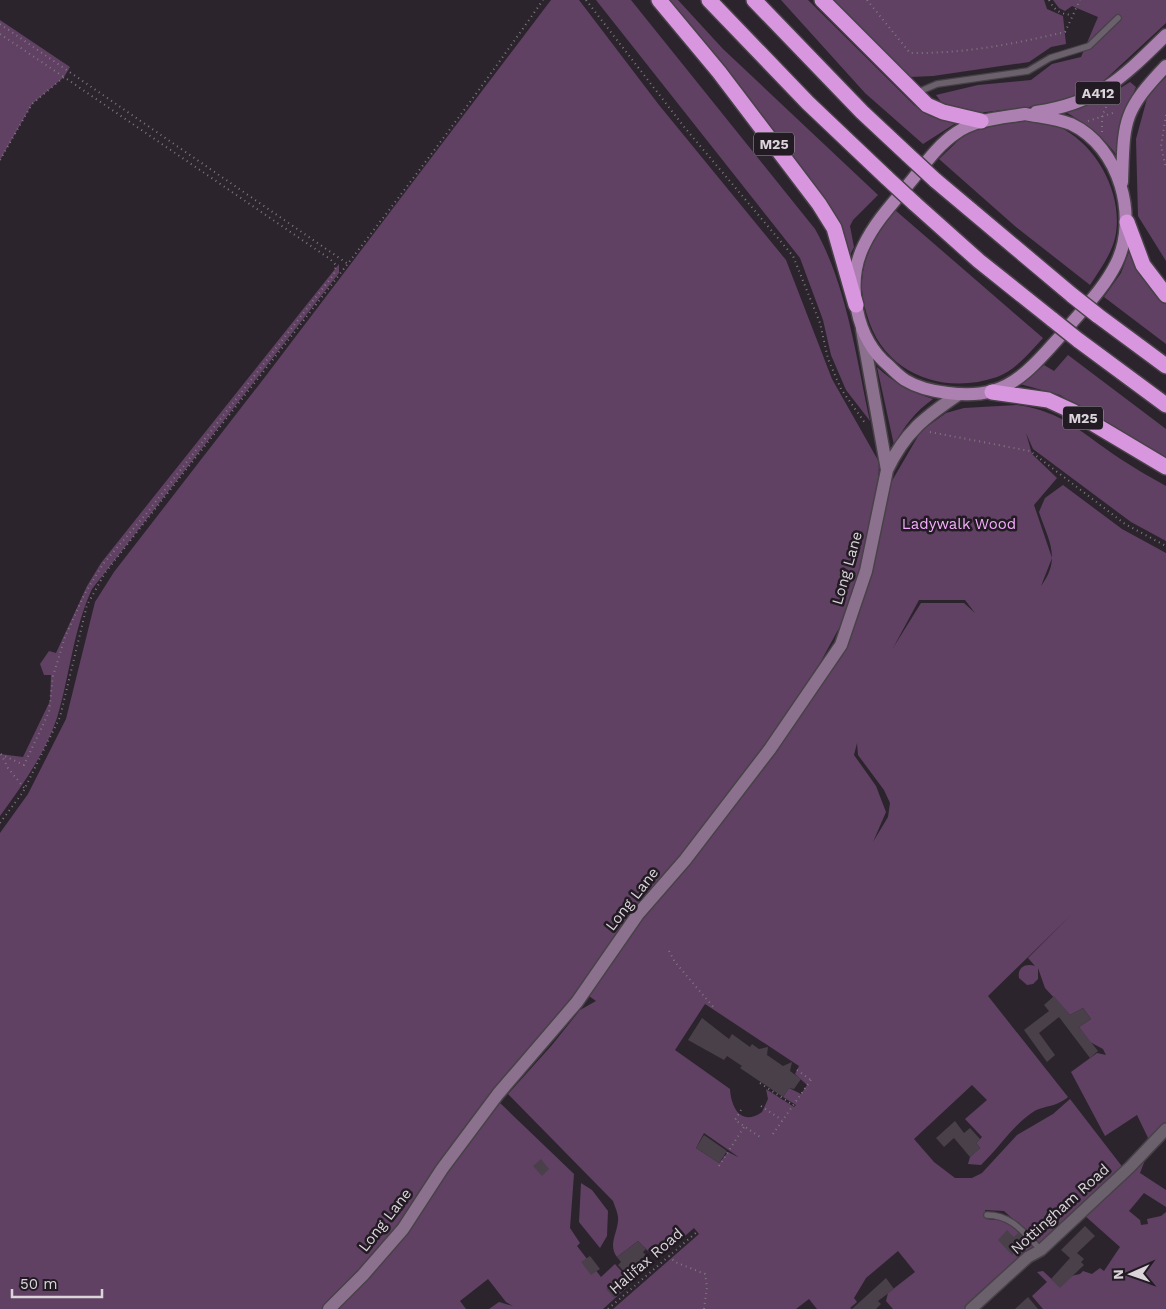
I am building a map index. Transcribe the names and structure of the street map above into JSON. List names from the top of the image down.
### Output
{
  "streets": {
    "highway": ["M25"],
    "main road": ["A412"],
    "street": ["Long Lane", "Nottingham Road"],
    "path": ["Halifax Road"]
  },
  "parks": ["Ladywalk Wood"],
  "scale_bar": "50 m",
  "north": "left"
}
